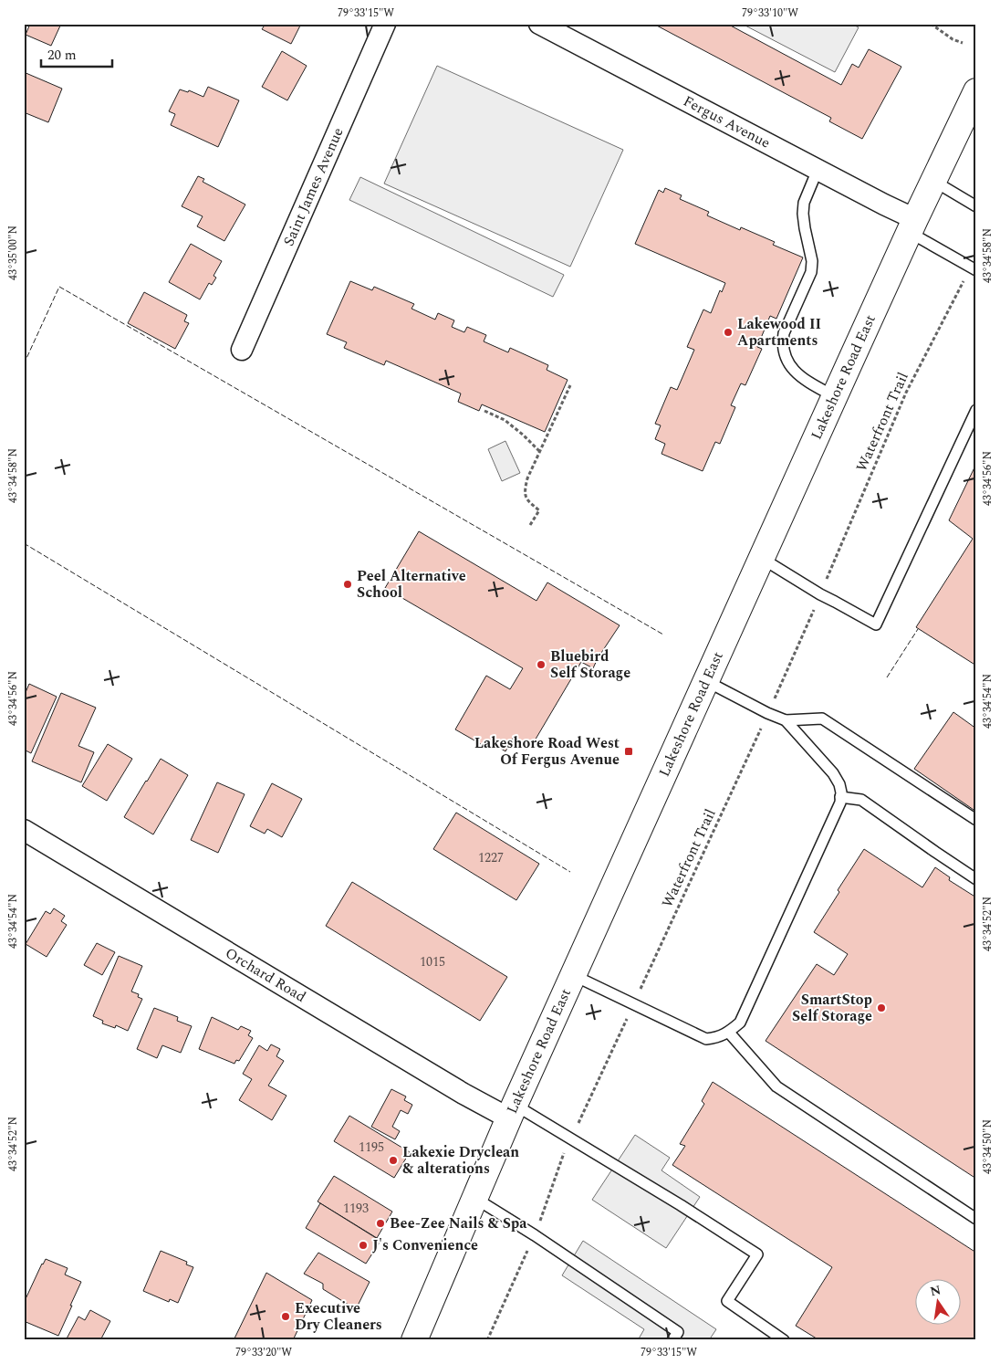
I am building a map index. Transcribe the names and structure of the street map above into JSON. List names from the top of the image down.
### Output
{
  "streets": {
    "main road": ["Lakeshore Road East"],
    "street": ["Fergus Avenue", "Saint James Avenue", "Orchard Road"],
    "path": ["Waterfront Trail"]
  },
  "crossings": [
    ["Fergus Avenue", "Lakeshore Road East"],
    ["Lakeshore Road East", "Orchard Road"]
  ],
  "places": {
    "other": [
      "Lakewood II Apartments",
      "Peel Alternative School",
      "Bluebird Self Storage",
      "SmartStop Self Storage",
      "Lakexie Dryclean & alterations",
      "Bee-Zee Nails & Spa",
      "J's Convenience",
      "Executive Dry Cleaners"
    ],
    "transit": ["Lakeshore Road West Of Fergus Avenue"]
  },
  "house_numbers": [
    "1227",
    "1015",
    "1195",
    "1193"
  ],
  "scale_bar": "20 m",
  "north": "top",
  "coordinates": [
    "79°33'15\"W",
    "79°33'10\"W",
    "43°35'00\"N",
    "43°34'58\"N",
    "43°34'56\"N",
    "43°34'54\"N",
    "43°34'52\"N",
    "43°34'50\"N",
    "79°33'20\"W"
  ]
}
